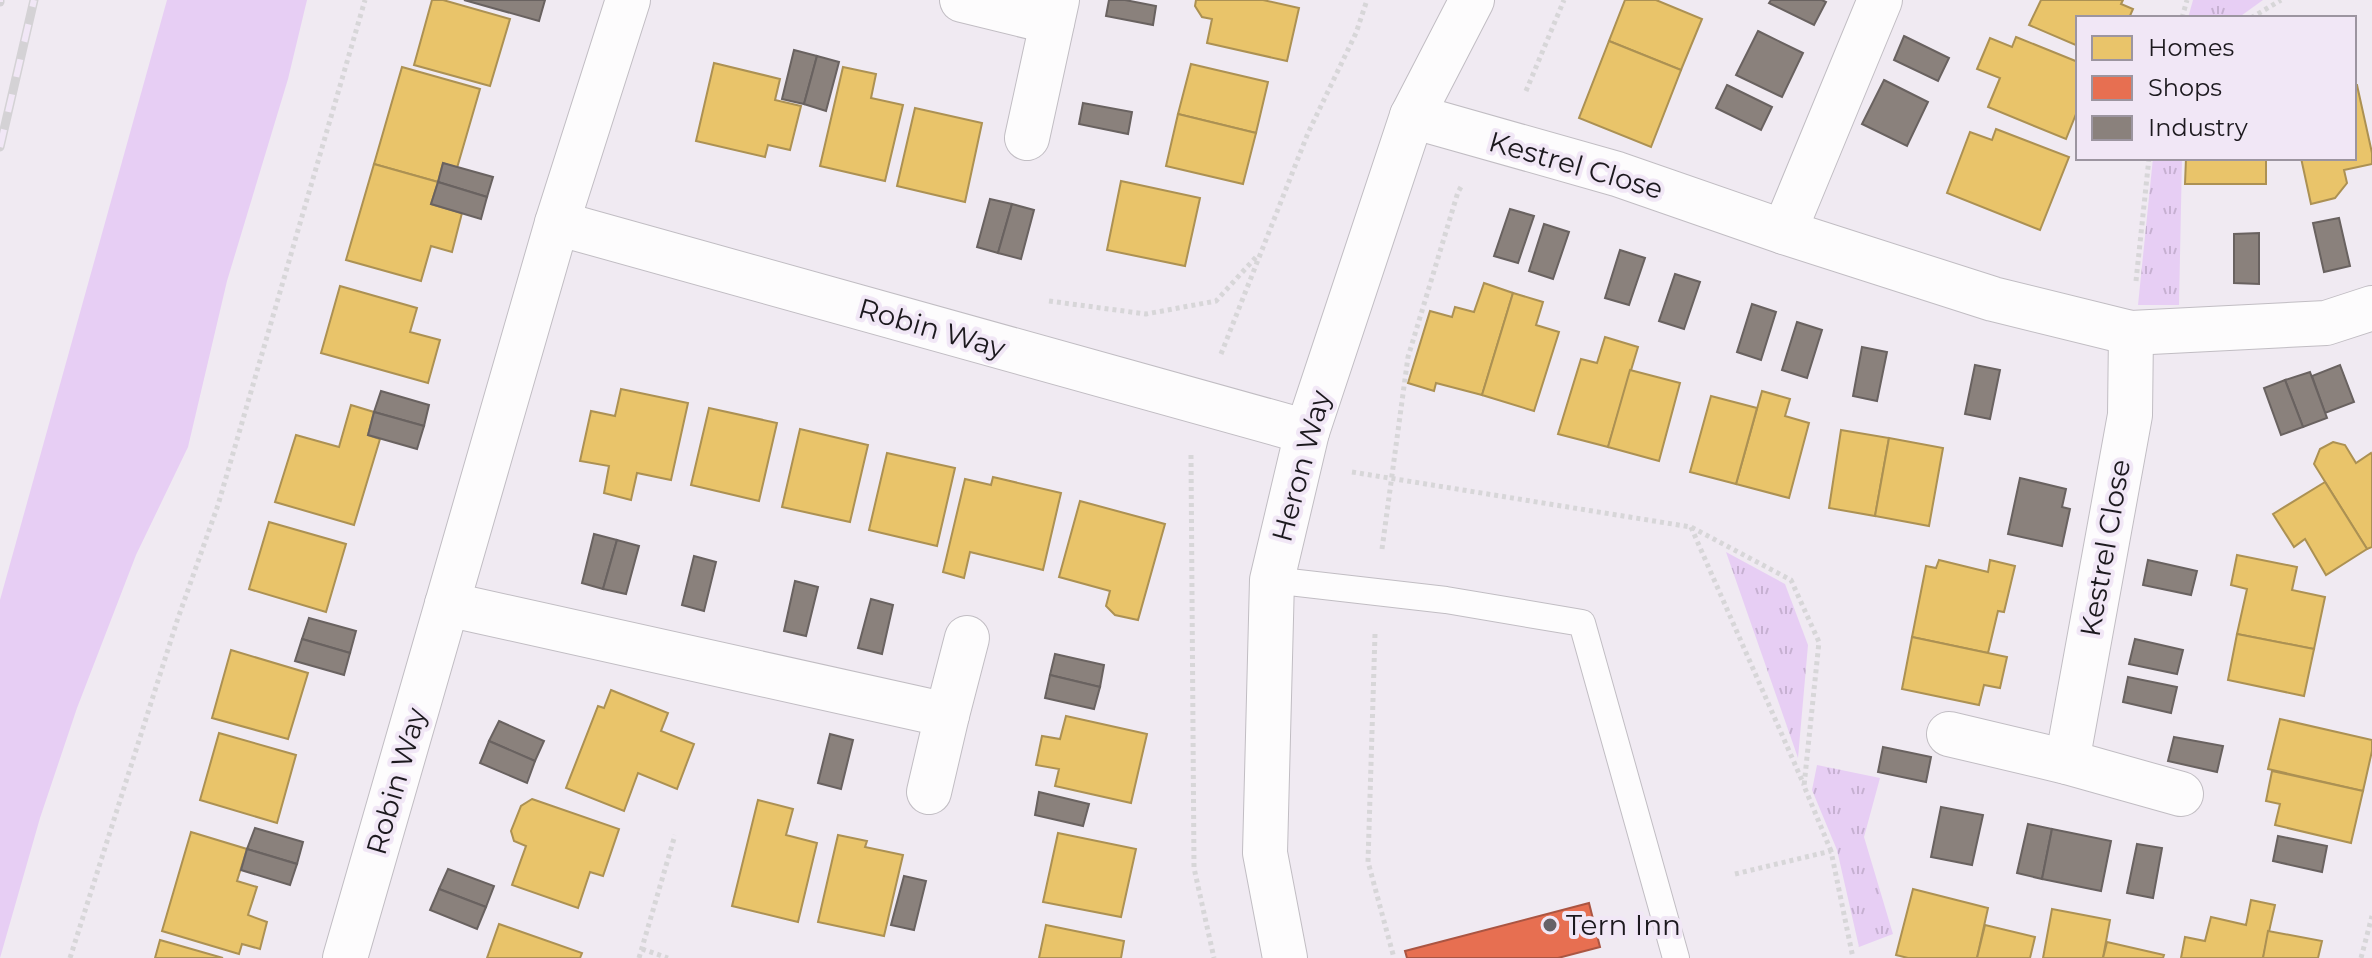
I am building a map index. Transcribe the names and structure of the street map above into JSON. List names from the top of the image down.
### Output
{
  "streets": {
    "street": ["Kestrel Close", "Robin Way", "Heron Way"]
  },
  "crossings": [
    ["Kestrel Close", "Heron Way"],
    ["Robin Way", "Heron Way"]
  ],
  "places": ["Tern Inn"],
  "legend": ["Homes", "Shops", "Industry"]
}
